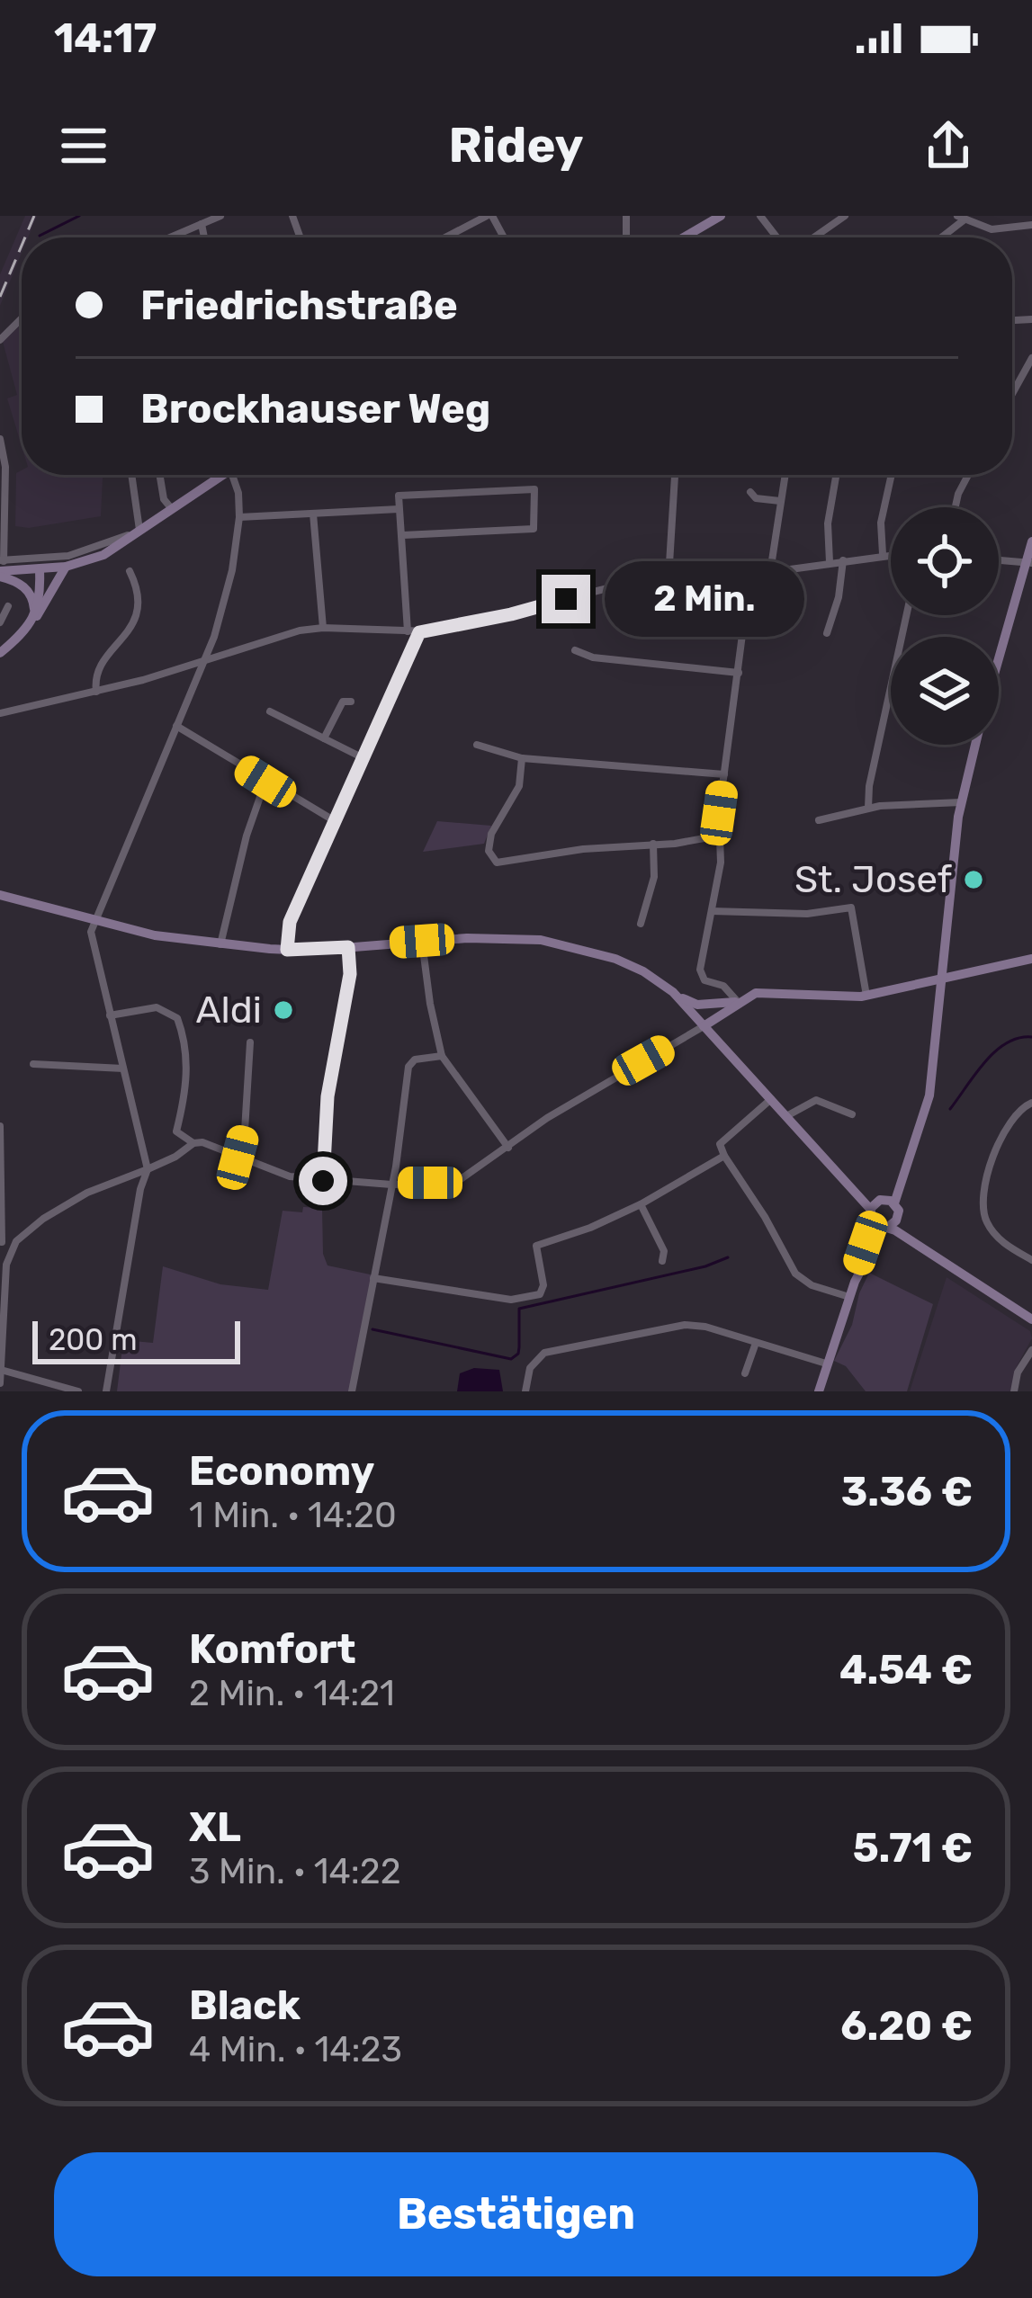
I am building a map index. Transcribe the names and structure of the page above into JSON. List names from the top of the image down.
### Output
{
  "places": ["St. Josef", "Aldi"],
  "scale_bar": "200 m",
  "page": {
    "status": "14:17",
    "header": "Ridey",
    "banner": ["Friedrichstraße", "Brockhauser Weg"],
    "bubble": "2 Min.",
    "scale": "200 m",
    "list": [
      {
        "name": "Economy",
        "note": "1 Min. · 14:20",
        "value": "3.36 €"
      },
      {
        "name": "Komfort",
        "note": "2 Min. · 14:21",
        "value": "4.54 €"
      },
      {
        "name": "XL",
        "note": "3 Min. · 14:22",
        "value": "5.71 €"
      },
      {
        "name": "Black",
        "note": "4 Min. · 14:23",
        "value": "6.20 €"
      }
    ],
    "buttons": "Bestätigen"
  }
}
